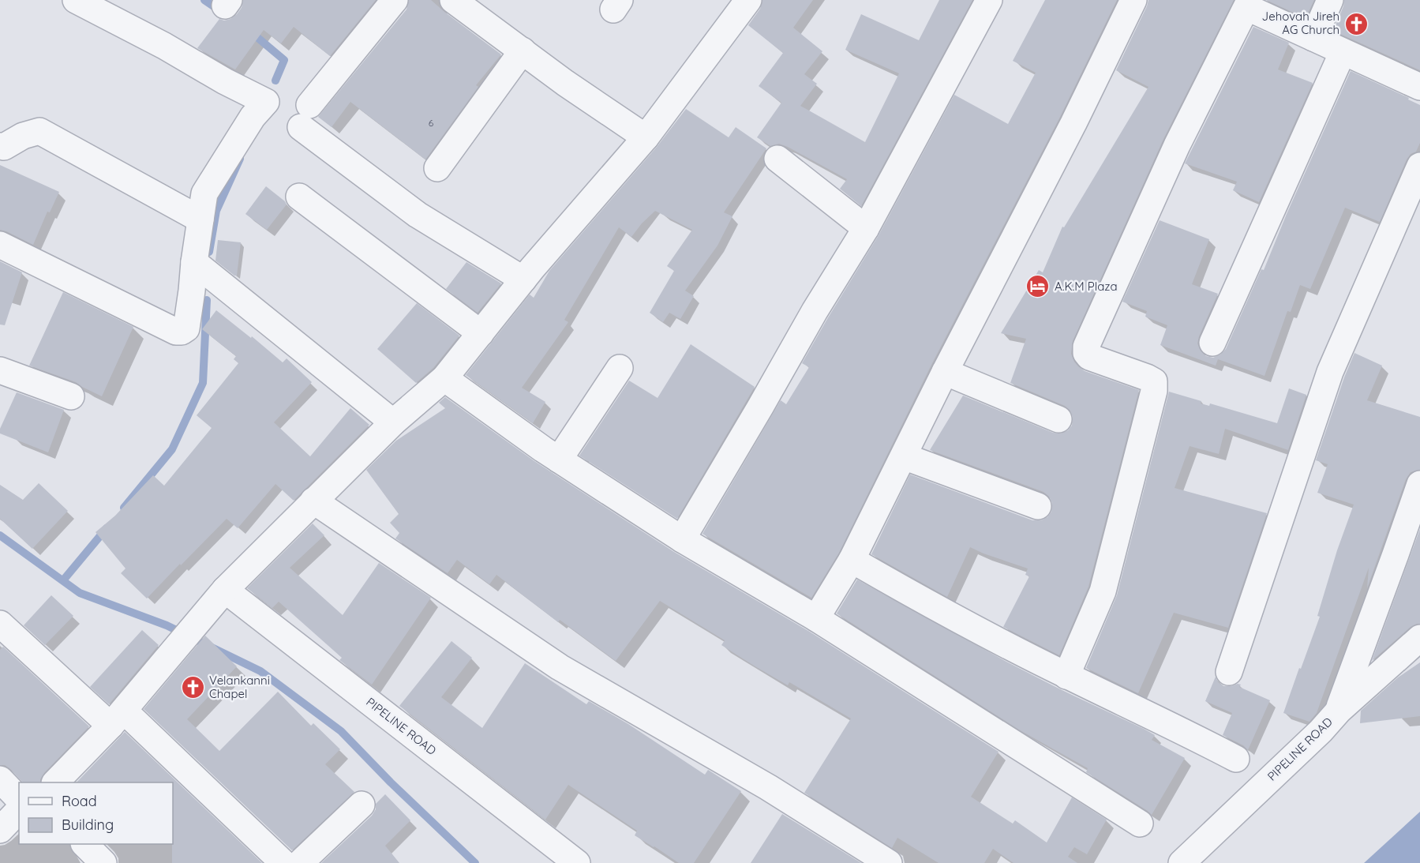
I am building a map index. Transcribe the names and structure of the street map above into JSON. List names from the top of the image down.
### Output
{
  "streets": {
    "street": ["PIPELINE ROAD"]
  },
  "places": {
    "church": ["Jehovah Jireh AG Church", "Velankanni Chapel"],
    "hotel": ["A.K.M Plaza"]
  },
  "house_numbers": ["6"],
  "legend": ["Road", "Building"]
}
